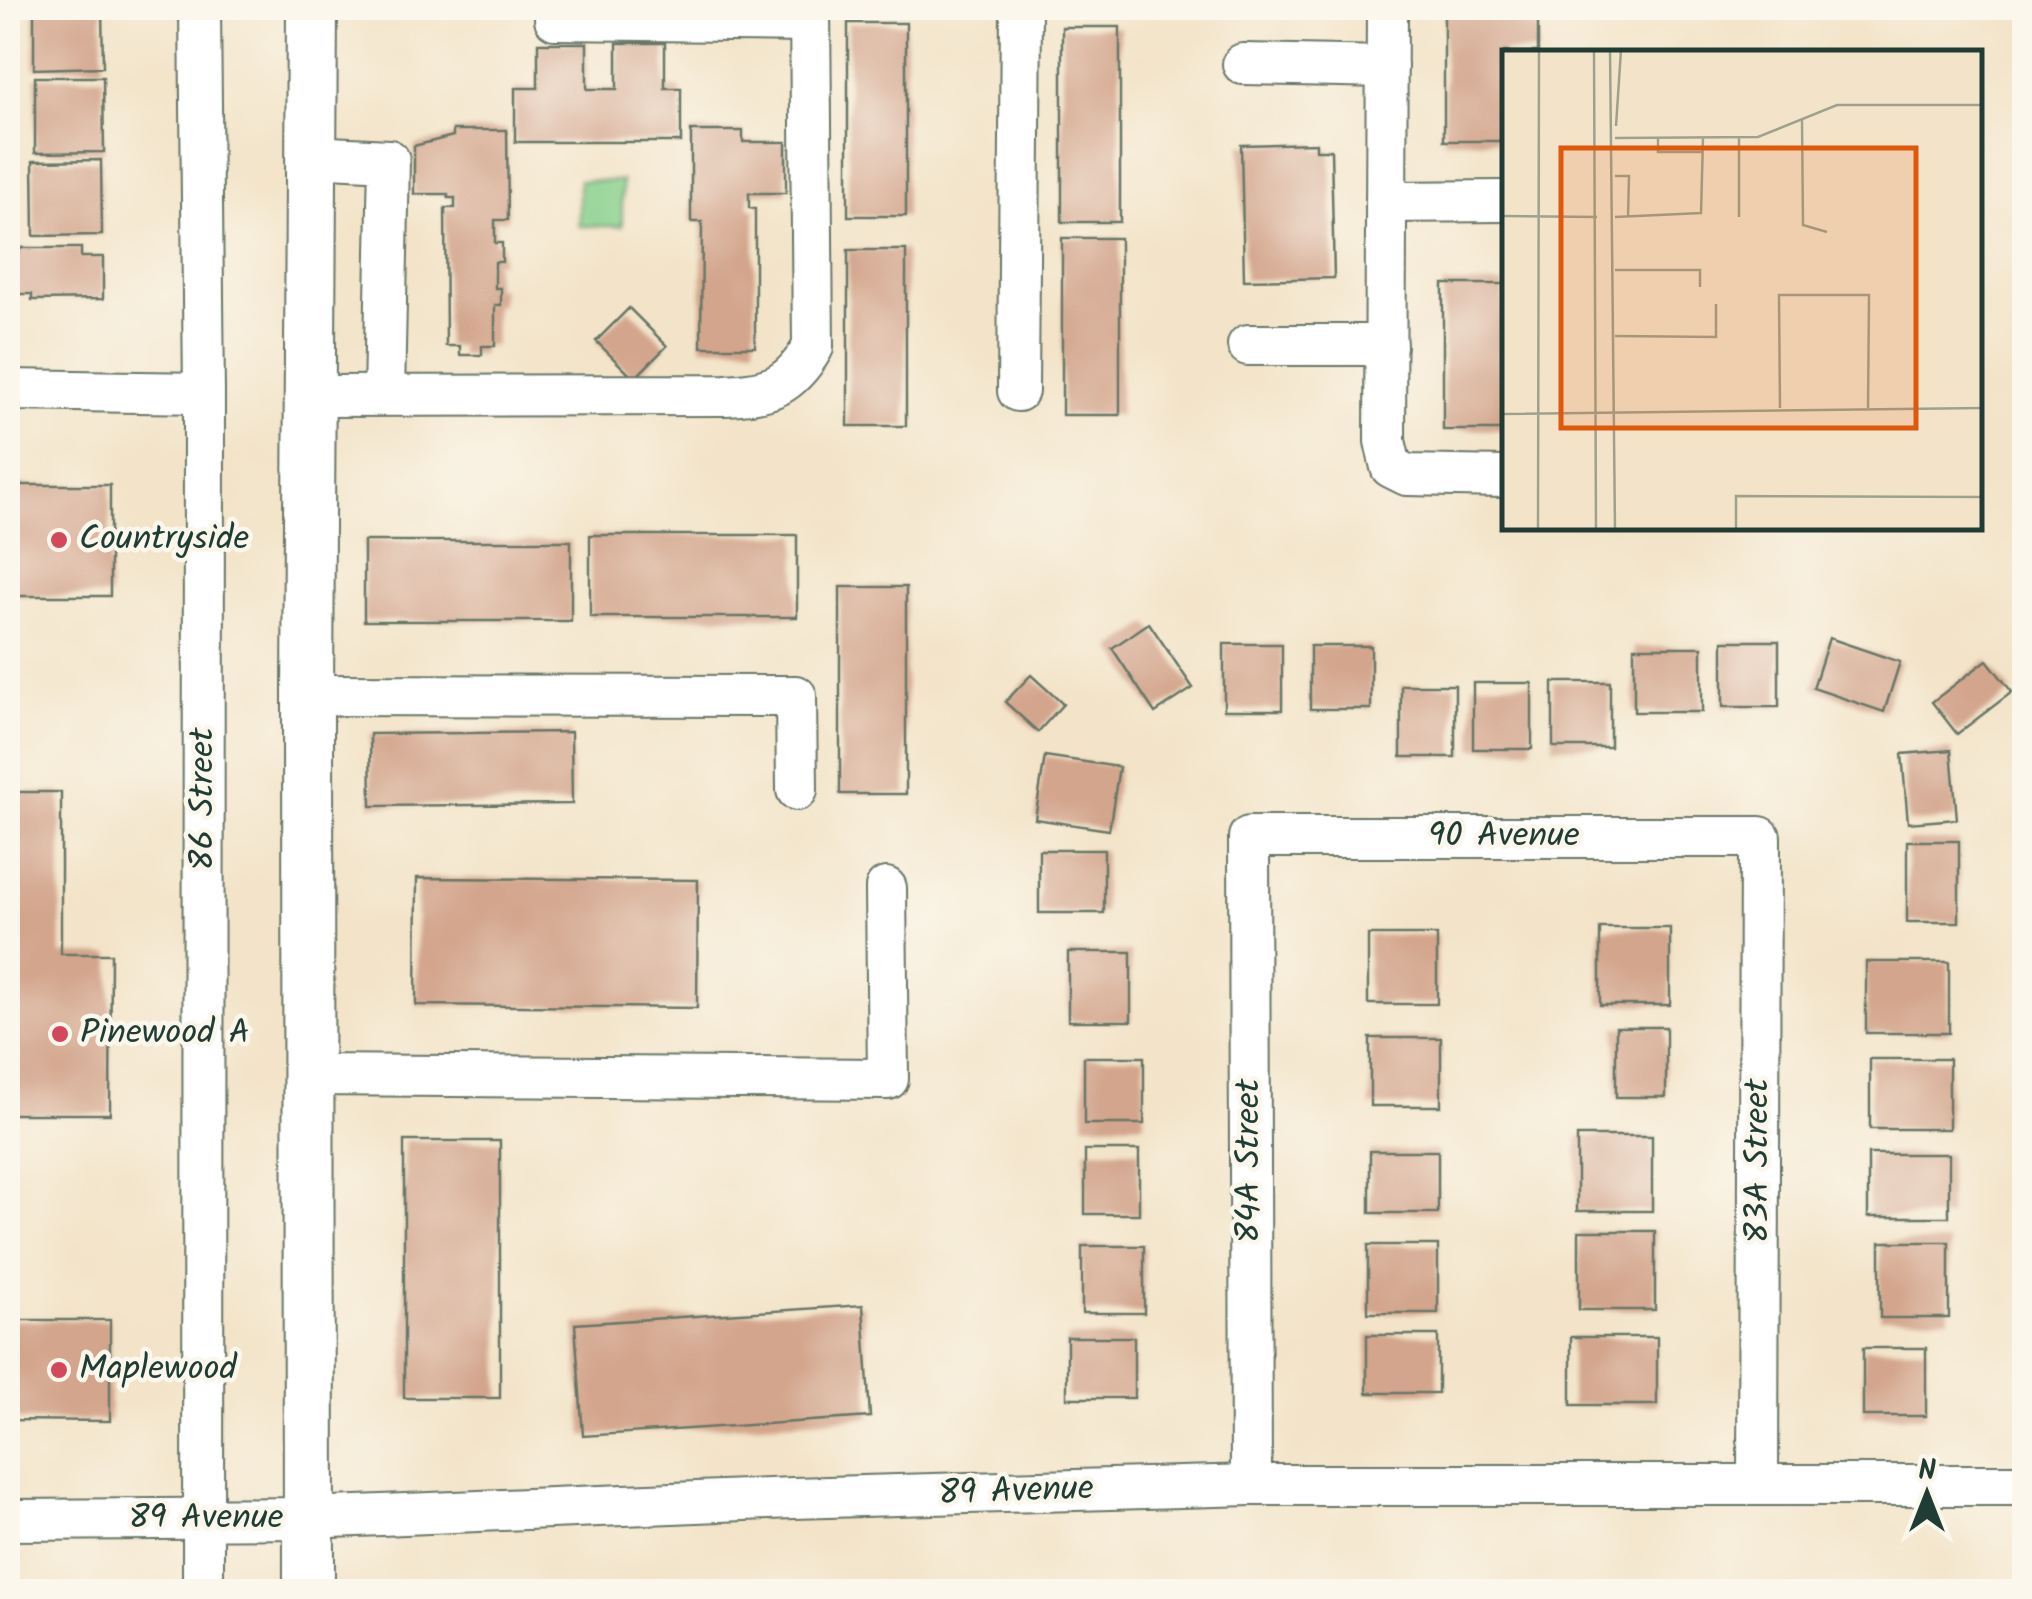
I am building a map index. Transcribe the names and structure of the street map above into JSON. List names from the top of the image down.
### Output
{
  "streets": {
    "street": [
      "86 Street",
      "90 Avenue",
      "84A Street",
      "83A Street",
      "89 Avenue"
    ]
  },
  "crossings": [
    ["86 Street", "89 Avenue"],
    ["90 Avenue", "84A Street"],
    ["90 Avenue", "83A Street"],
    ["84A Street", "89 Avenue"],
    ["83A Street", "89 Avenue"]
  ],
  "places": ["Countryside", "Pinewood A", "Maplewood"],
  "north": "top"
}
